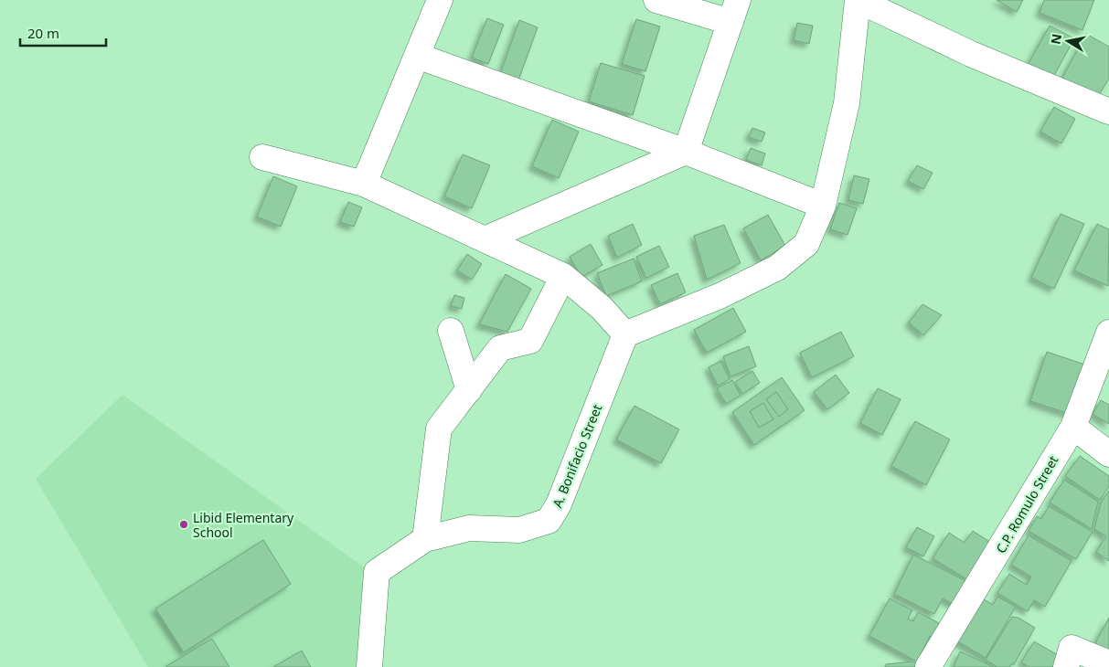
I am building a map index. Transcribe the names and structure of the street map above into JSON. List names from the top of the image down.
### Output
{
  "streets": {
    "street": ["A. Bonifacio Street", "C.P. Romulo Street"]
  },
  "places": ["Libid Elementary School"],
  "scale_bar": "20 m",
  "north": "left"
}
